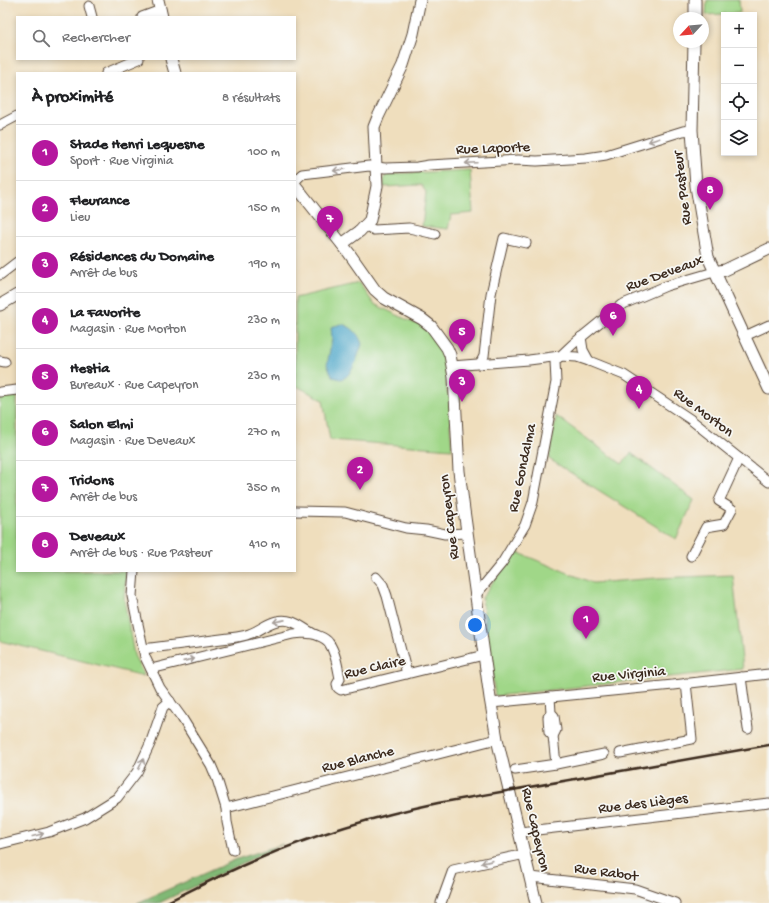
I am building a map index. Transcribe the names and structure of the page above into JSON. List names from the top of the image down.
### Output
{
  "streets": {
    "street": [
      "Rue Laporte",
      "Rue Pasteur",
      "Rue Deveaux",
      "Rue Morton",
      "Rue Gondalma",
      "Rue Capeyron",
      "Rue Claire",
      "Rue Virginia",
      "Rue Blanche",
      "Rue des Lièges",
      "Rue Rabot"
    ]
  },
  "crossings": [
    ["Rue Laporte", "Rue Pasteur"],
    ["Rue Pasteur", "Rue Deveaux"],
    ["Rue Deveaux", "Rue Morton"],
    ["Rue Deveaux", "Rue Gondalma"],
    ["Rue Morton", "Rue Gondalma"],
    ["Rue Morton", "Rue Capeyron"],
    ["Rue Gondalma", "Rue Capeyron"],
    ["Rue Capeyron", "Rue Claire"],
    ["Rue Capeyron", "Rue Virginia"],
    ["Rue Capeyron", "Rue Blanche"],
    ["Rue Capeyron", "Rue des Lièges"],
    ["Rue Capeyron", "Rue Rabot"]
  ],
  "one_way": ["Rue Laporte"],
  "north": "bottom left",
  "page": {
    "map_buttons": ["+", "−"],
    "search": "Rechercher",
    "heading": ["À proximité", "8 résultats"],
    "list": [
      {
        "mark": "1",
        "name": "Stade Henri Lequesne",
        "note": "Sport · Rue Virginia",
        "value": "100 m"
      },
      {
        "mark": "2",
        "name": "Fleurance",
        "note": "Lieu",
        "value": "150 m"
      },
      {
        "mark": "3",
        "name": "Résidences du Domaine",
        "note": "Arrêt de bus",
        "value": "190 m"
      },
      {
        "mark": "4",
        "name": "La Favorite",
        "note": "Magasin · Rue Morton",
        "value": "230 m"
      },
      {
        "mark": "5",
        "name": "Hestia",
        "note": "Bureaux · Rue Capeyron",
        "value": "230 m"
      },
      {
        "mark": "6",
        "name": "Salon Elmi",
        "note": "Magasin · Rue Deveaux",
        "value": "270 m"
      },
      {
        "mark": "7",
        "name": "Tridons",
        "note": "Arrêt de bus",
        "value": "350 m"
      },
      {
        "mark": "8",
        "name": "Deveaux",
        "note": "Arrêt de bus · Rue Pasteur",
        "value": "410 m"
      }
    ],
    "pins": [
      "8",
      "7",
      "6",
      "5",
      "3",
      "4",
      "2",
      "1"
    ]
  }
}
